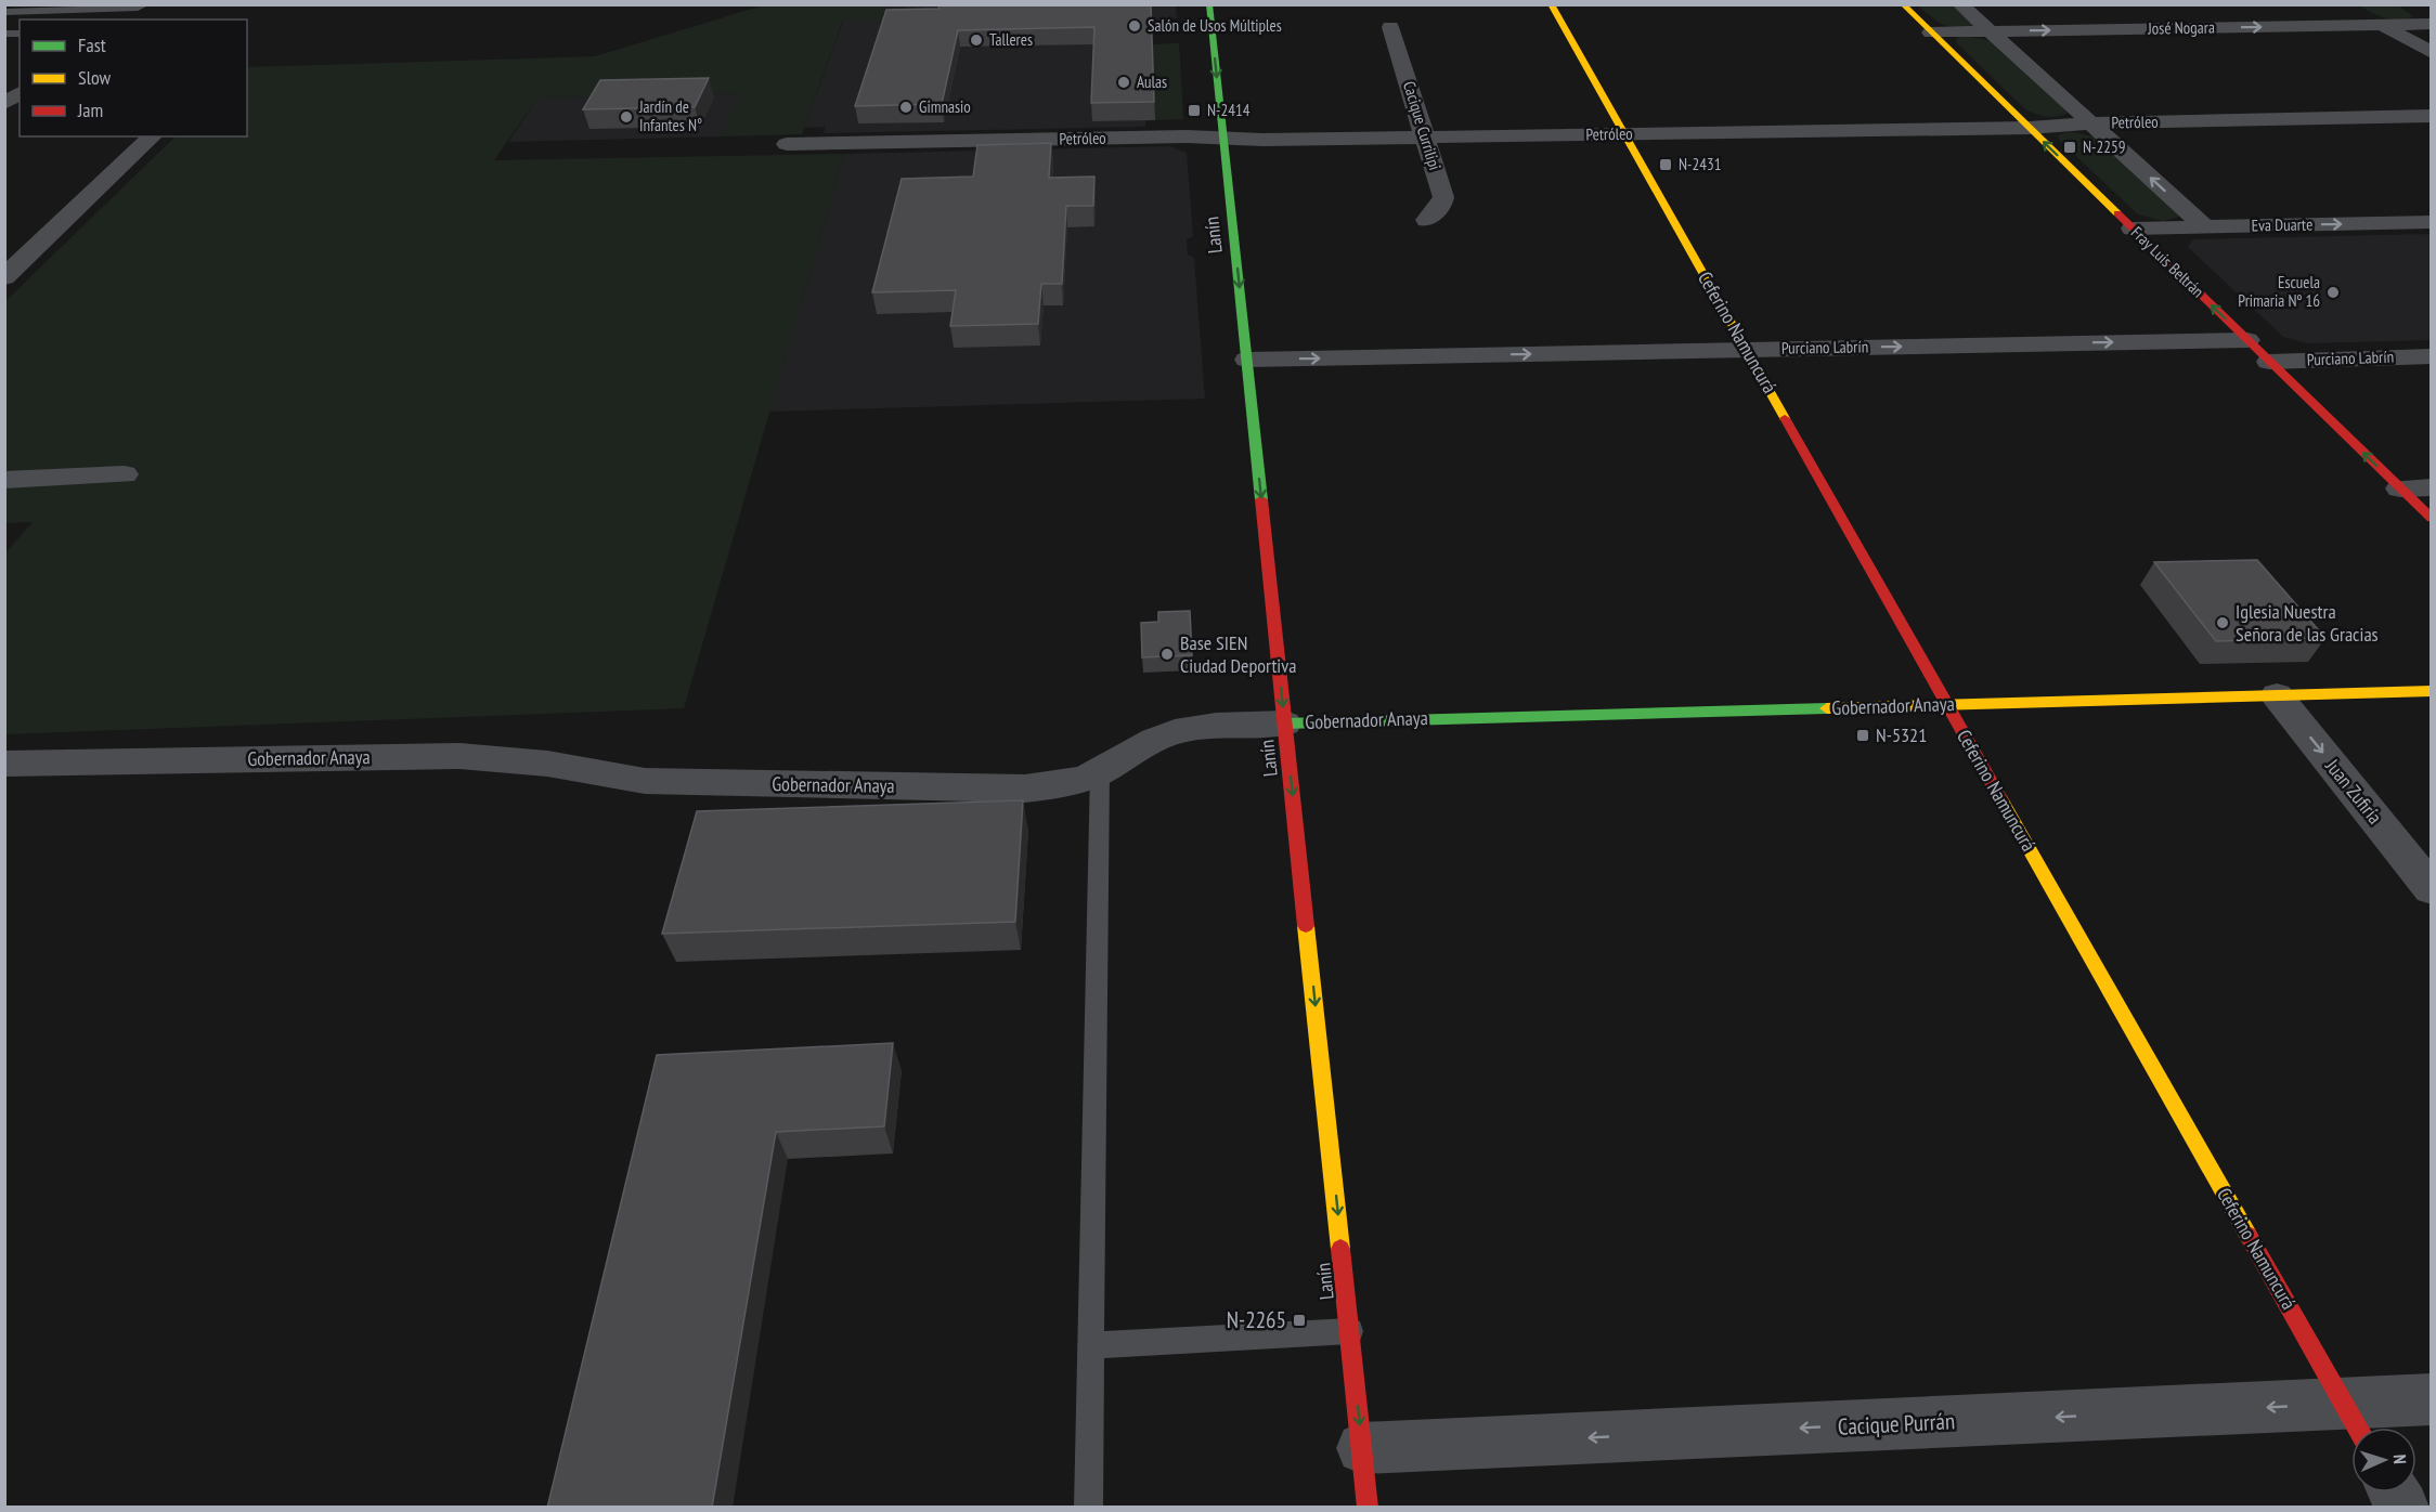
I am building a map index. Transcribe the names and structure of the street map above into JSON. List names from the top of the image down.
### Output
{
  "streets": {
    "main road": [
      "Lanín",
      "Fray Luis Beltrán",
      "Ceferino Namuncurá",
      "Gobernador Anaya"
    ],
    "street": [
      "José Nogara",
      "Petróleo",
      "Cacique Currilipi",
      "Eva Duarte",
      "Purciano Labrín",
      "Juan Zufiría",
      "Cacique Purrán"
    ]
  },
  "crossings": [
    ["José Nogara", "Fray Luis Beltrán"],
    ["Petróleo", "Cacique Currilipi"],
    ["Petróleo", "Lanín"],
    ["Petróleo", "Fray Luis Beltrán"],
    ["Petróleo", "Ceferino Namuncurá"],
    ["Eva Duarte", "Fray Luis Beltrán"],
    ["Lanín", "Purciano Labrín"],
    ["Lanín", "Gobernador Anaya"],
    ["Lanín", "Cacique Purrán"],
    ["Fray Luis Beltrán", "Purciano Labrín"],
    ["Ceferino Namuncurá", "Purciano Labrín"],
    ["Ceferino Namuncurá", "Gobernador Anaya"],
    ["Ceferino Namuncurá", "Cacique Purrán"],
    ["Gobernador Anaya", "Juan Zufiría"]
  ],
  "one_way": [
    "José Nogara",
    "Eva Duarte",
    "Lanín",
    "Fray Luis Beltrán",
    "Purciano Labrín",
    "Juan Zufiría",
    "Cacique Purrán"
  ],
  "places": {
    "other": [
      "Salón de Usos Múltiples",
      "Talleres",
      "Aulas",
      "Gimnasio",
      "Jardín de Infantes N°",
      "Escuela Primaria Nº 16",
      "Iglesia Nuestra Señora de las Gracias",
      "Base SIEN Ciudad Deportiva"
    ],
    "transit": [
      "N-2414",
      "N-2259",
      "N-2431",
      "N-5321",
      "N-2265"
    ]
  },
  "legend": ["Fast", "Slow", "Jam"],
  "north": "right"
}
